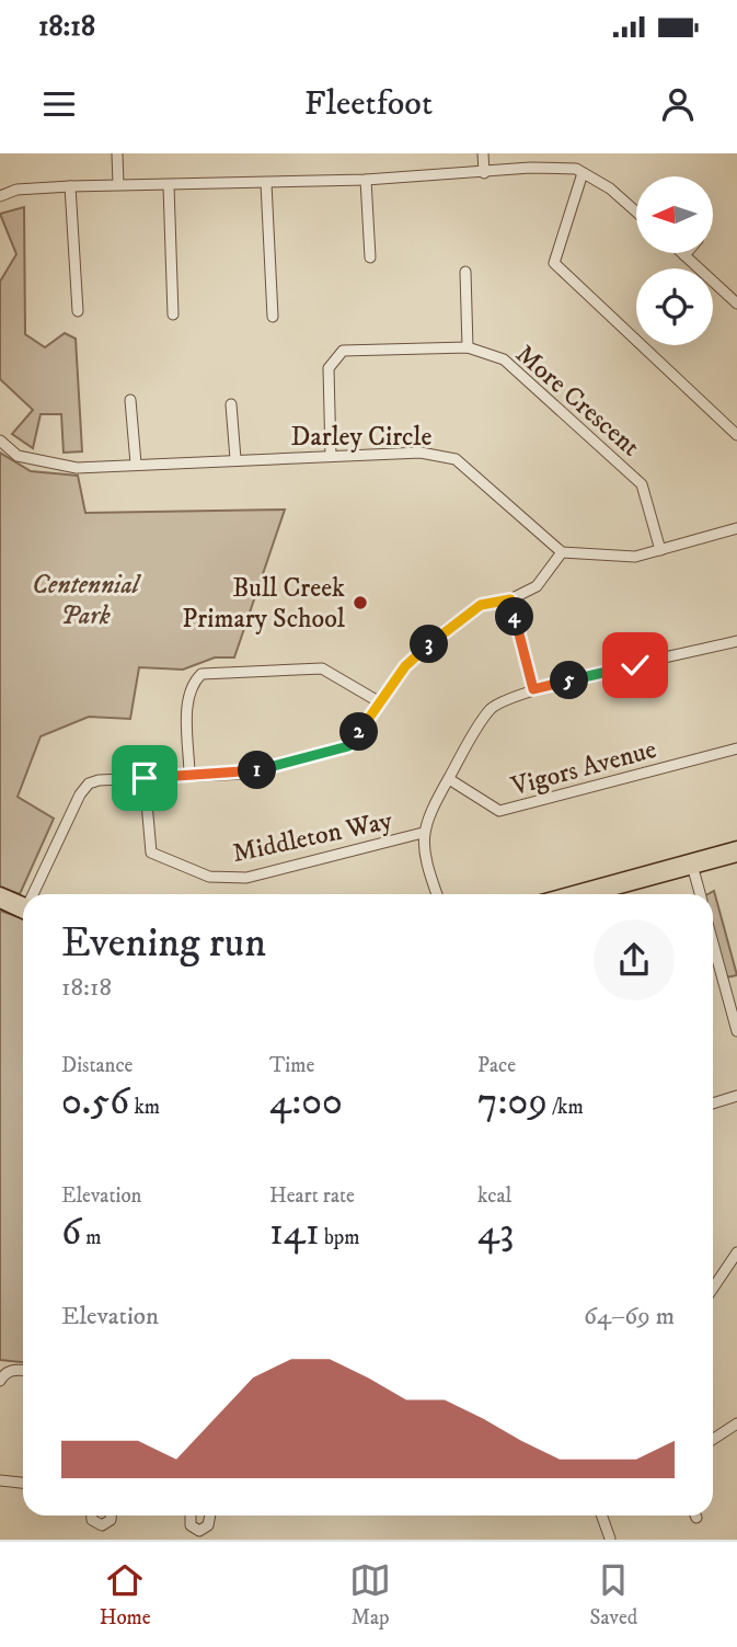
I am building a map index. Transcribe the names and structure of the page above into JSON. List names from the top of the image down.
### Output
{
  "streets": {
    "street": [
      "More Crescent",
      "Darley Circle",
      "Vigors Avenue",
      "Middleton Way"
    ]
  },
  "crossings": [
    ["More Crescent", "Darley Circle"]
  ],
  "parks": ["Centennial Park"],
  "places": ["Bull Creek Primary School"],
  "north": "left",
  "page": {
    "status": "18:18",
    "header": "Fleetfoot",
    "pins": [
      "4",
      "3",
      "5",
      "2",
      "1"
    ],
    "heading": ["Evening run", "18:18"],
    "stats": [
      ["Distance", "0.56 km"],
      ["Time", "4:00"],
      ["Pace", "7:09 /km"],
      ["Elevation", "6 m"],
      ["Heart rate", "141 bpm"],
      ["kcal", "43"]
    ],
    "chart": ["Elevation", "64–69 m"],
    "tabs": ["Home", "Map", "Saved"]
  }
}
